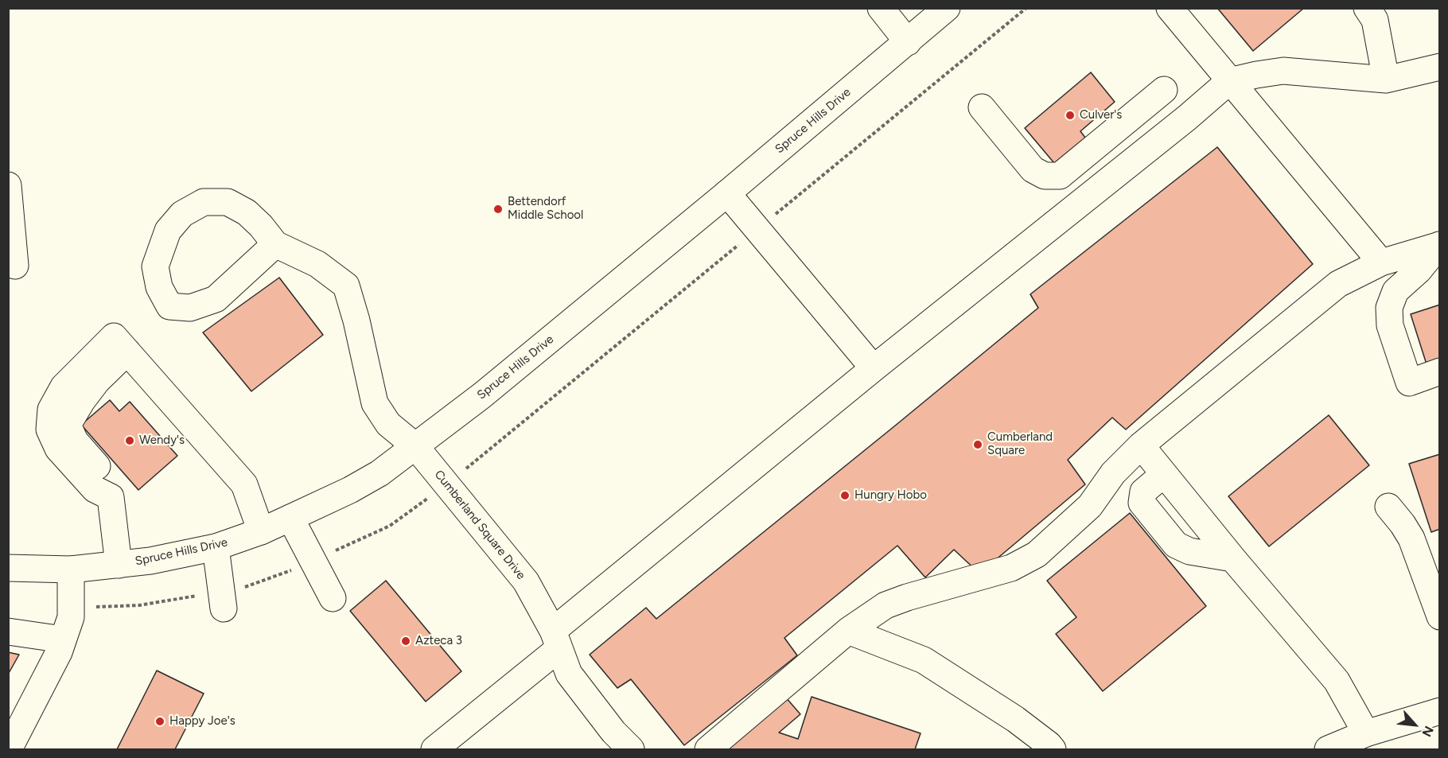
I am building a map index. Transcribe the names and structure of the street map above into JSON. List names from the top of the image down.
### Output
{
  "streets": {
    "main road": ["Spruce Hills Drive", "Cumberland Square Drive"]
  },
  "crossings": [
    ["Spruce Hills Drive", "Cumberland Square Drive"]
  ],
  "places": [
    "Culver's",
    "Bettendorf Middle School",
    "Wendy's",
    "Cumberland Square",
    "Hungry Hobo",
    "Azteca 3",
    "Happy Joe's"
  ],
  "north": "bottom right"
}
